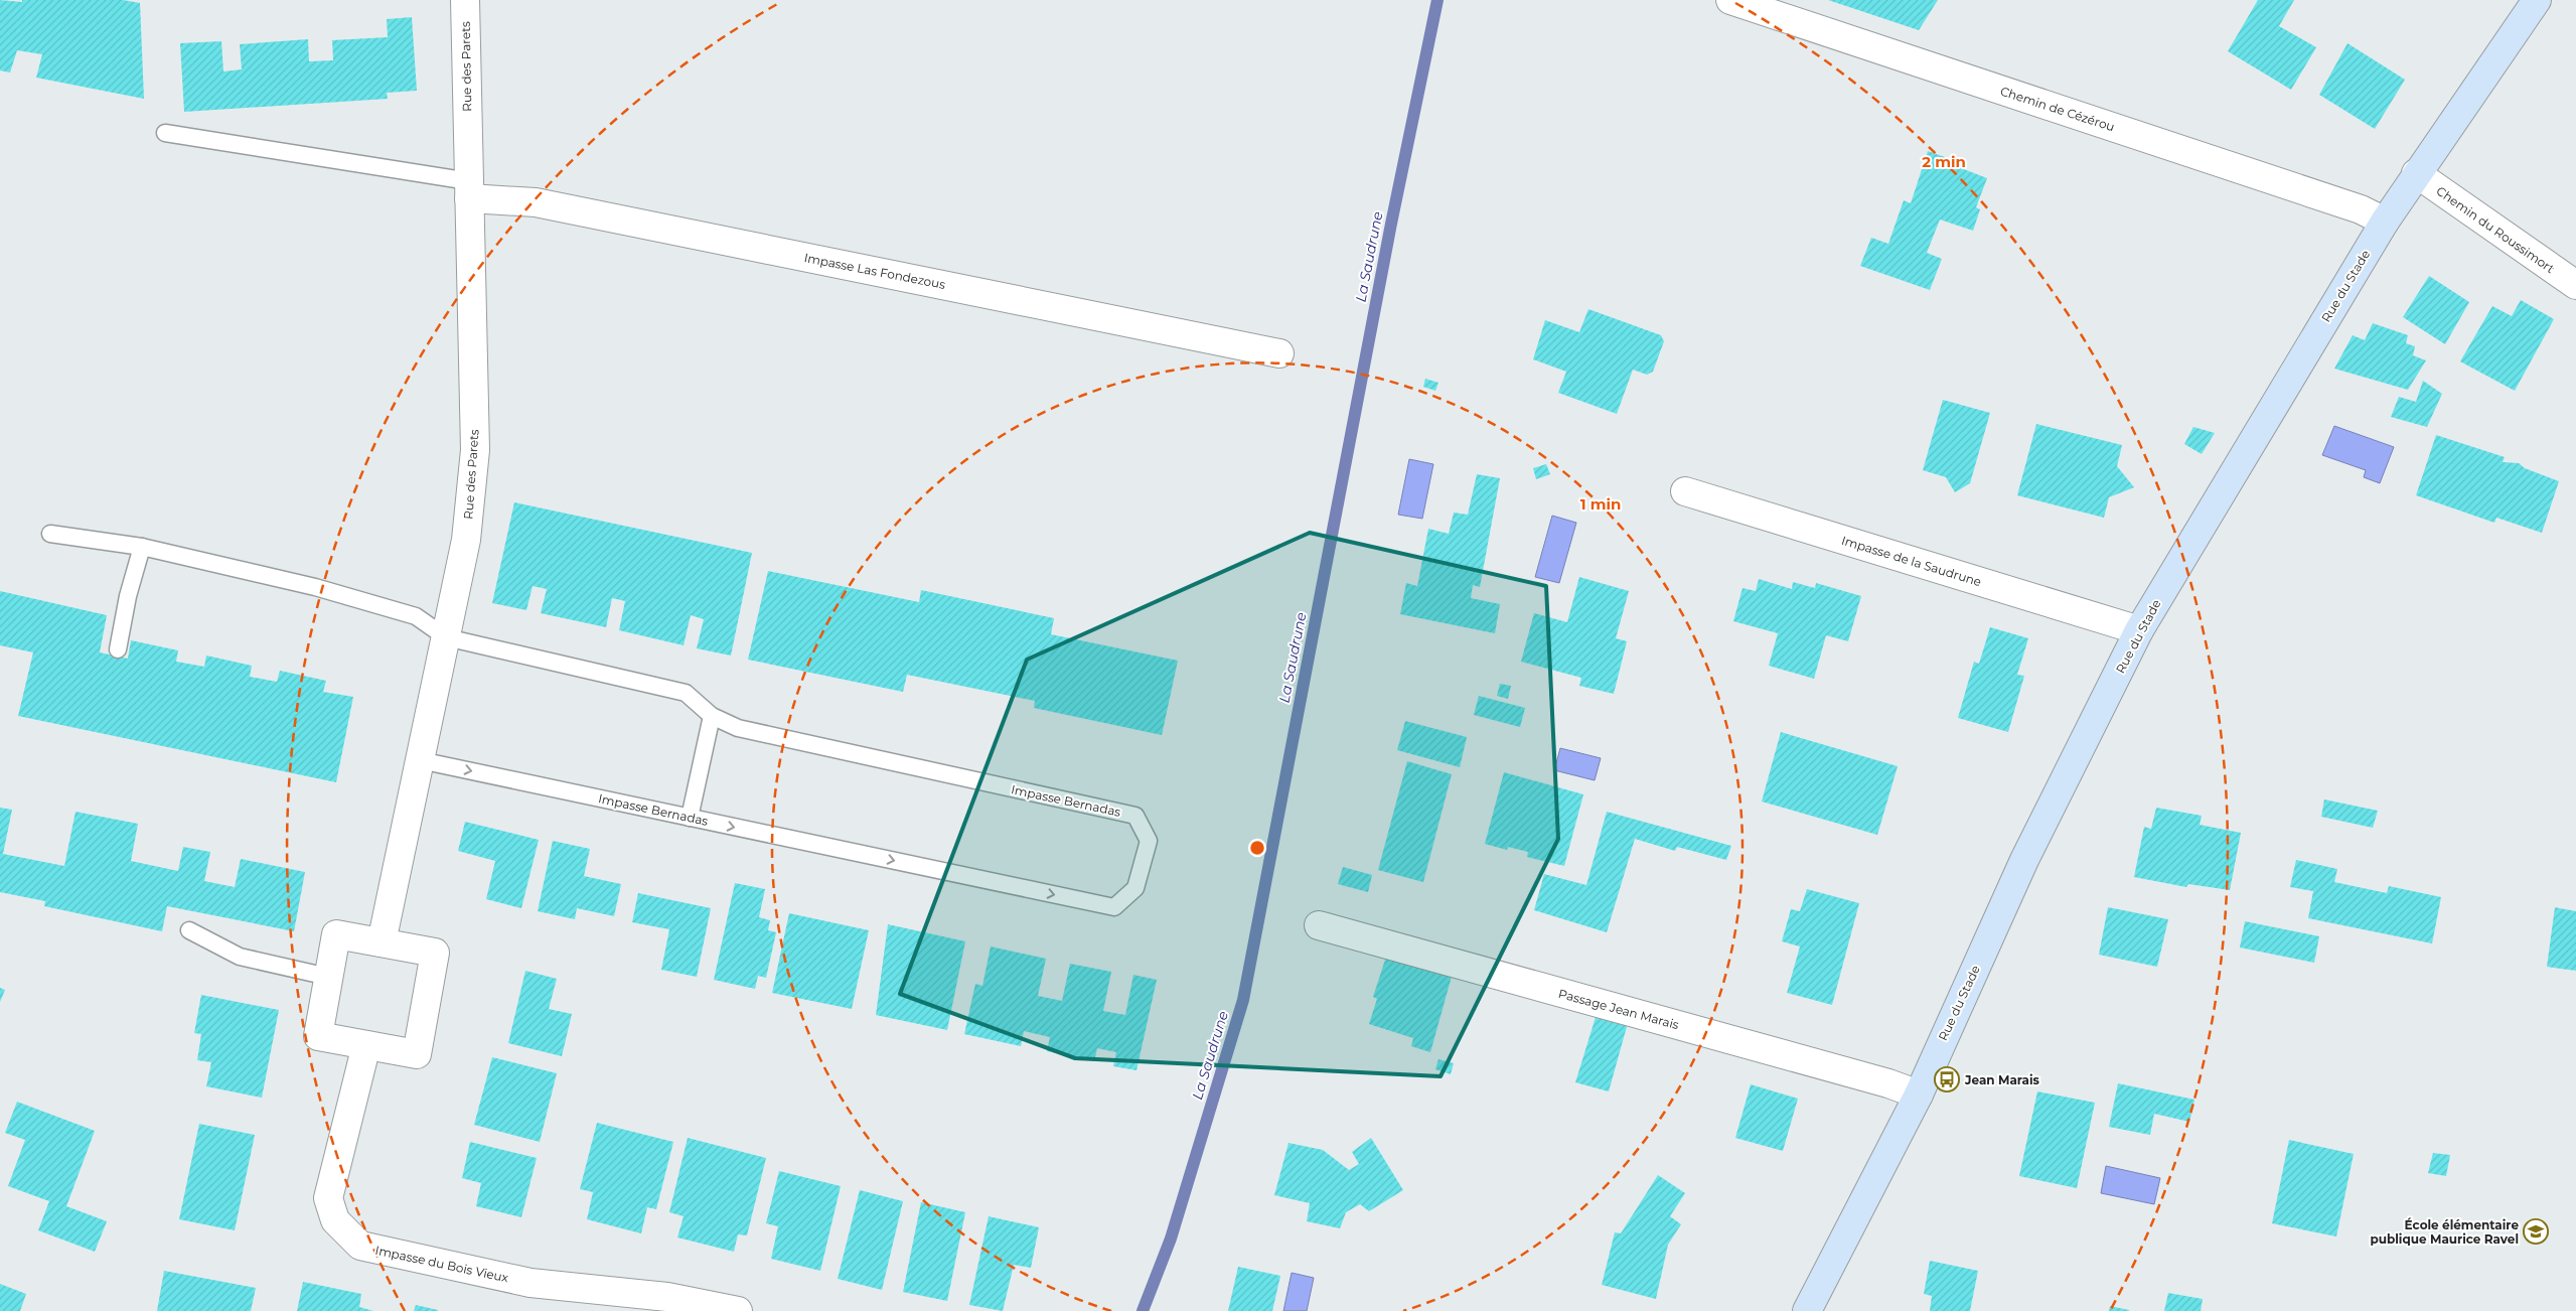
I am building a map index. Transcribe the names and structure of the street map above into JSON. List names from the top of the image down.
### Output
{
  "streets": {
    "street": [
      "Rue des Parets",
      "Chemin de Cézérou",
      "Chemin du Roussimort",
      "Impasse Las Fondezous",
      "Rue du Stade",
      "Impasse de la Saudrune",
      "Passage Jean Marais",
      "Impasse du Bois Vieux"
    ],
    "lane": ["Impasse Bernadas"]
  },
  "crossings": [
    ["Rue des Parets", "Impasse Las Fondezous"],
    ["Rue des Parets", "Impasse Bernadas"],
    ["Chemin de Cézérou", "Rue du Stade"],
    ["Chemin du Roussimort", "Rue du Stade"],
    ["Rue du Stade", "Impasse de la Saudrune"],
    ["Rue du Stade", "Passage Jean Marais"]
  ],
  "water": ["La Saudrune"],
  "places": {
    "bus stop": ["Jean Marais"],
    "school or university": ["École élémentaire publique Maurice Ravel"]
  },
  "rings": ["2 min", "1 min"]
}
